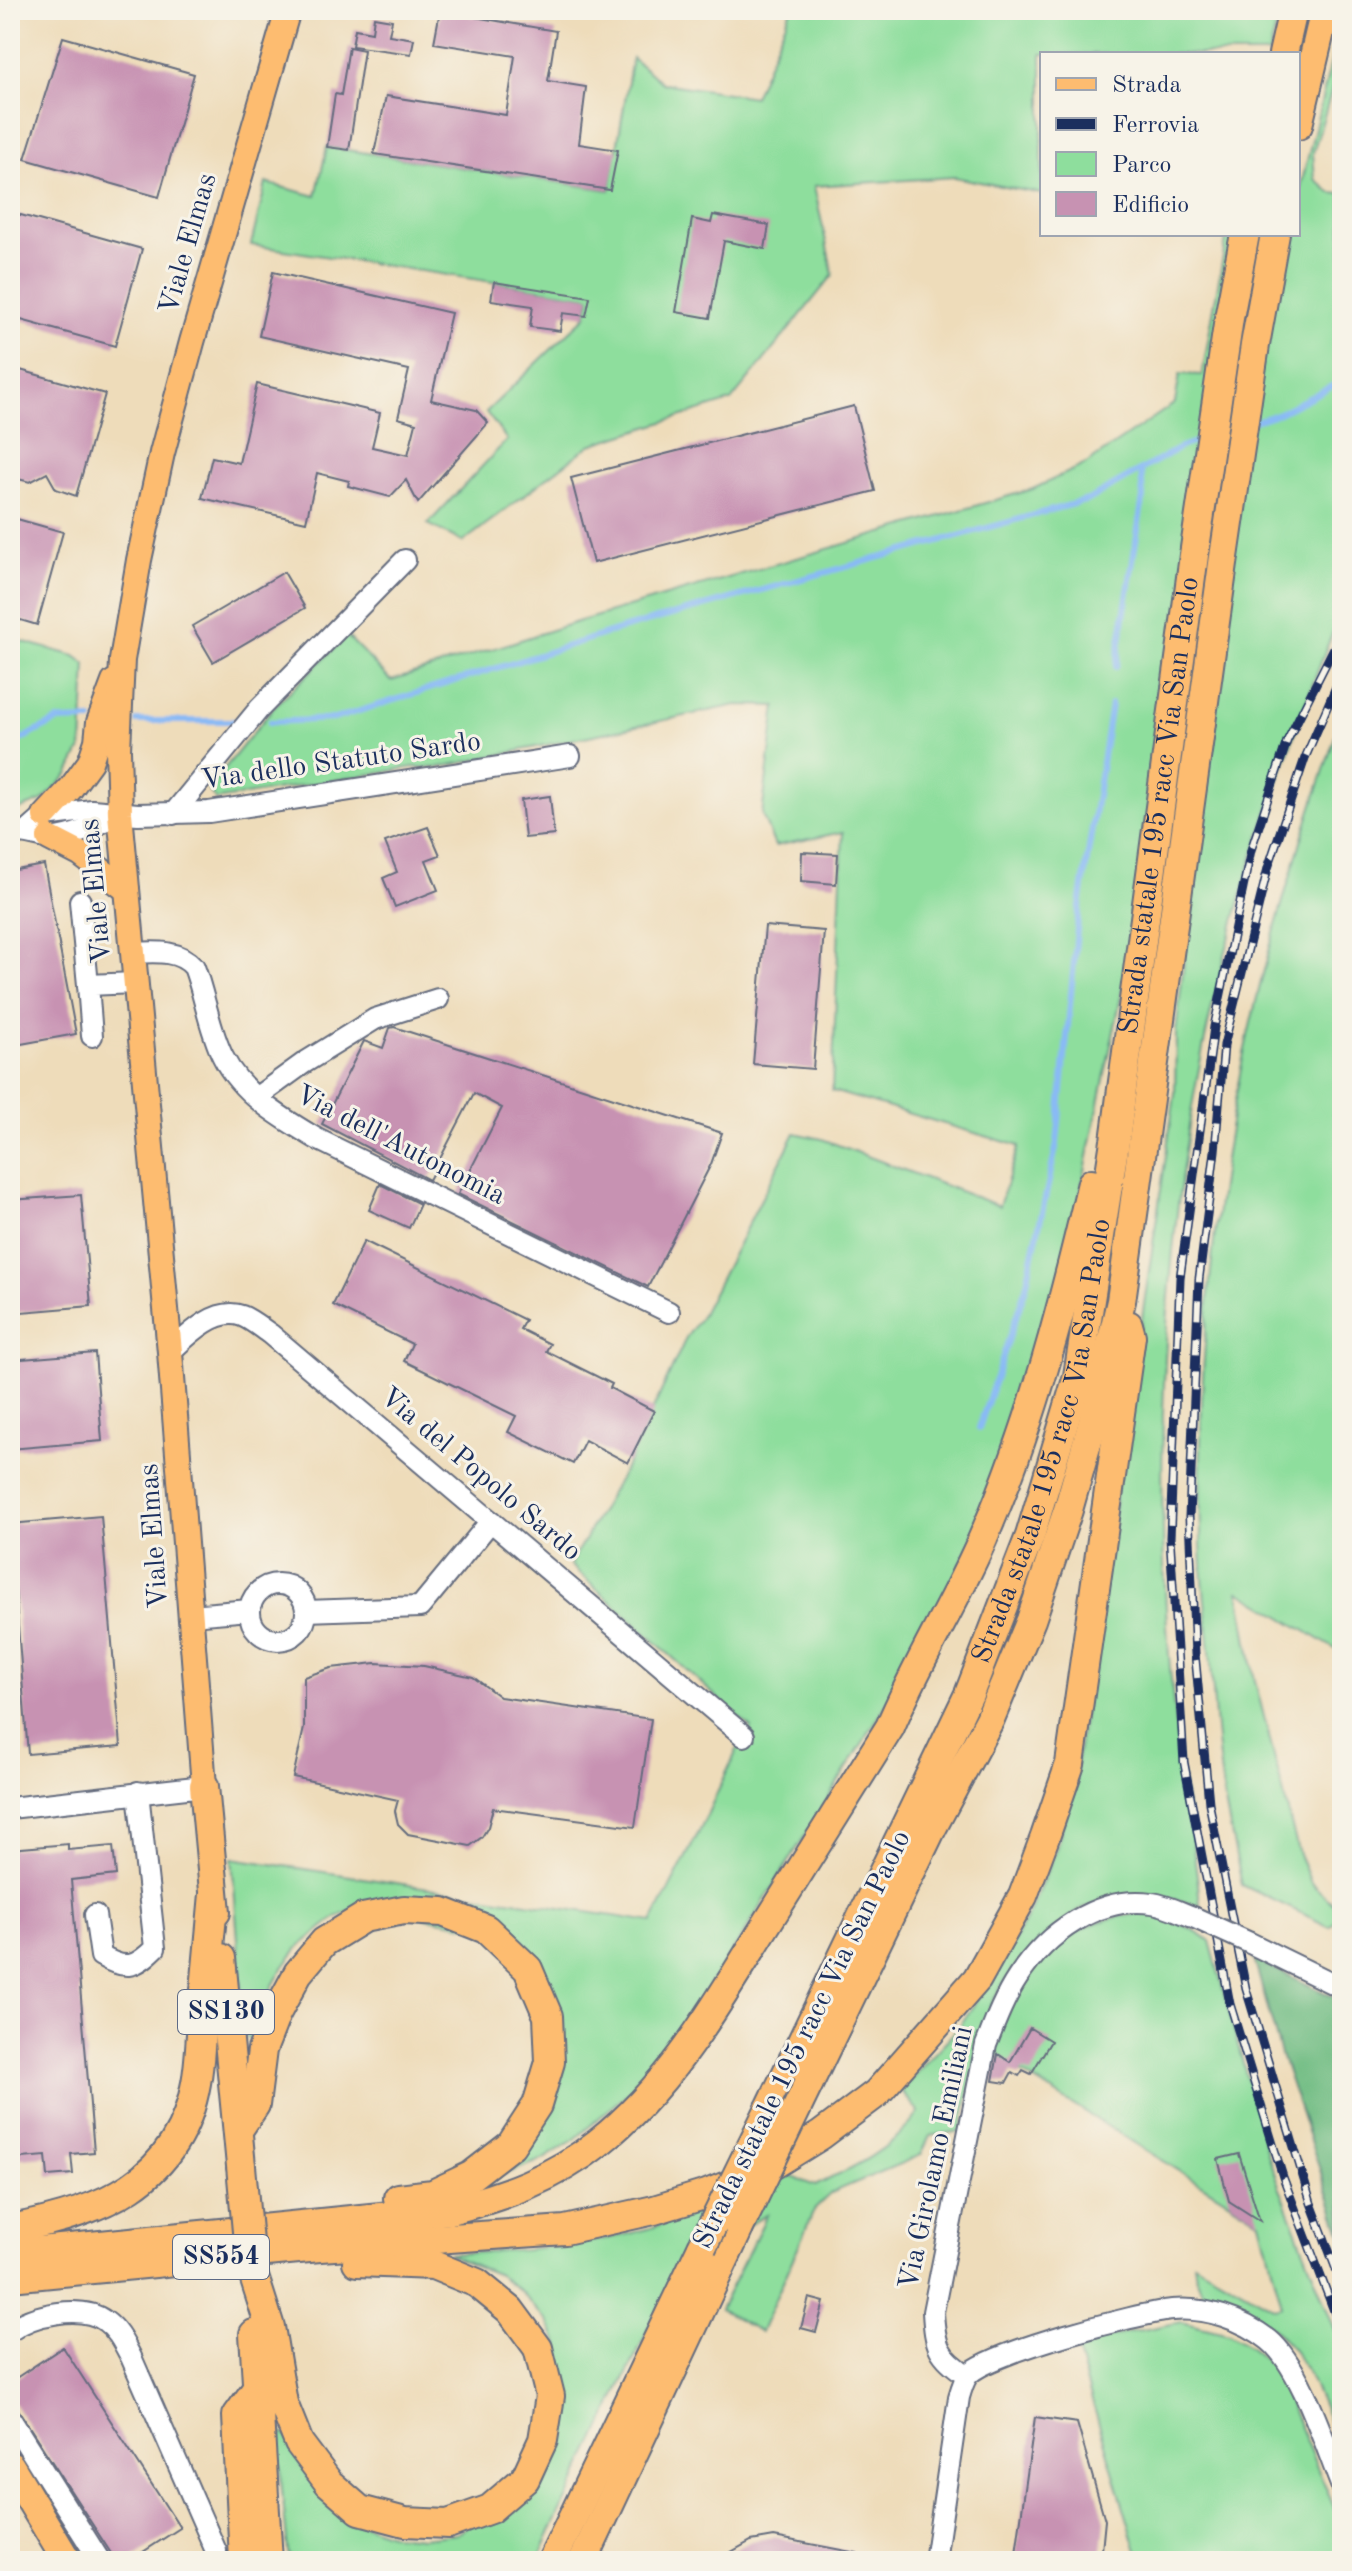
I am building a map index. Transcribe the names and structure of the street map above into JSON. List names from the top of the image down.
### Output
{
  "streets": {
    "highway": ["Strada statale 195 racc Via San Paolo", "SS130", "SS554"],
    "main road": ["Viale Elmas"],
    "street": [
      "Via dello Statuto Sardo",
      "Via dell'Autonomia",
      "Via del Popolo Sardo",
      "Via Girolamo Emiliani"
    ]
  },
  "crossings": [
    ["Viale Elmas", "Via dello Statuto Sardo"],
    ["Viale Elmas", "Via dell'Autonomia"],
    ["Viale Elmas", "Via del Popolo Sardo"],
    ["Viale Elmas", "SS130"]
  ],
  "legend": [
    "Strada",
    "Ferrovia",
    "Parco",
    "Edificio"
  ]
}
